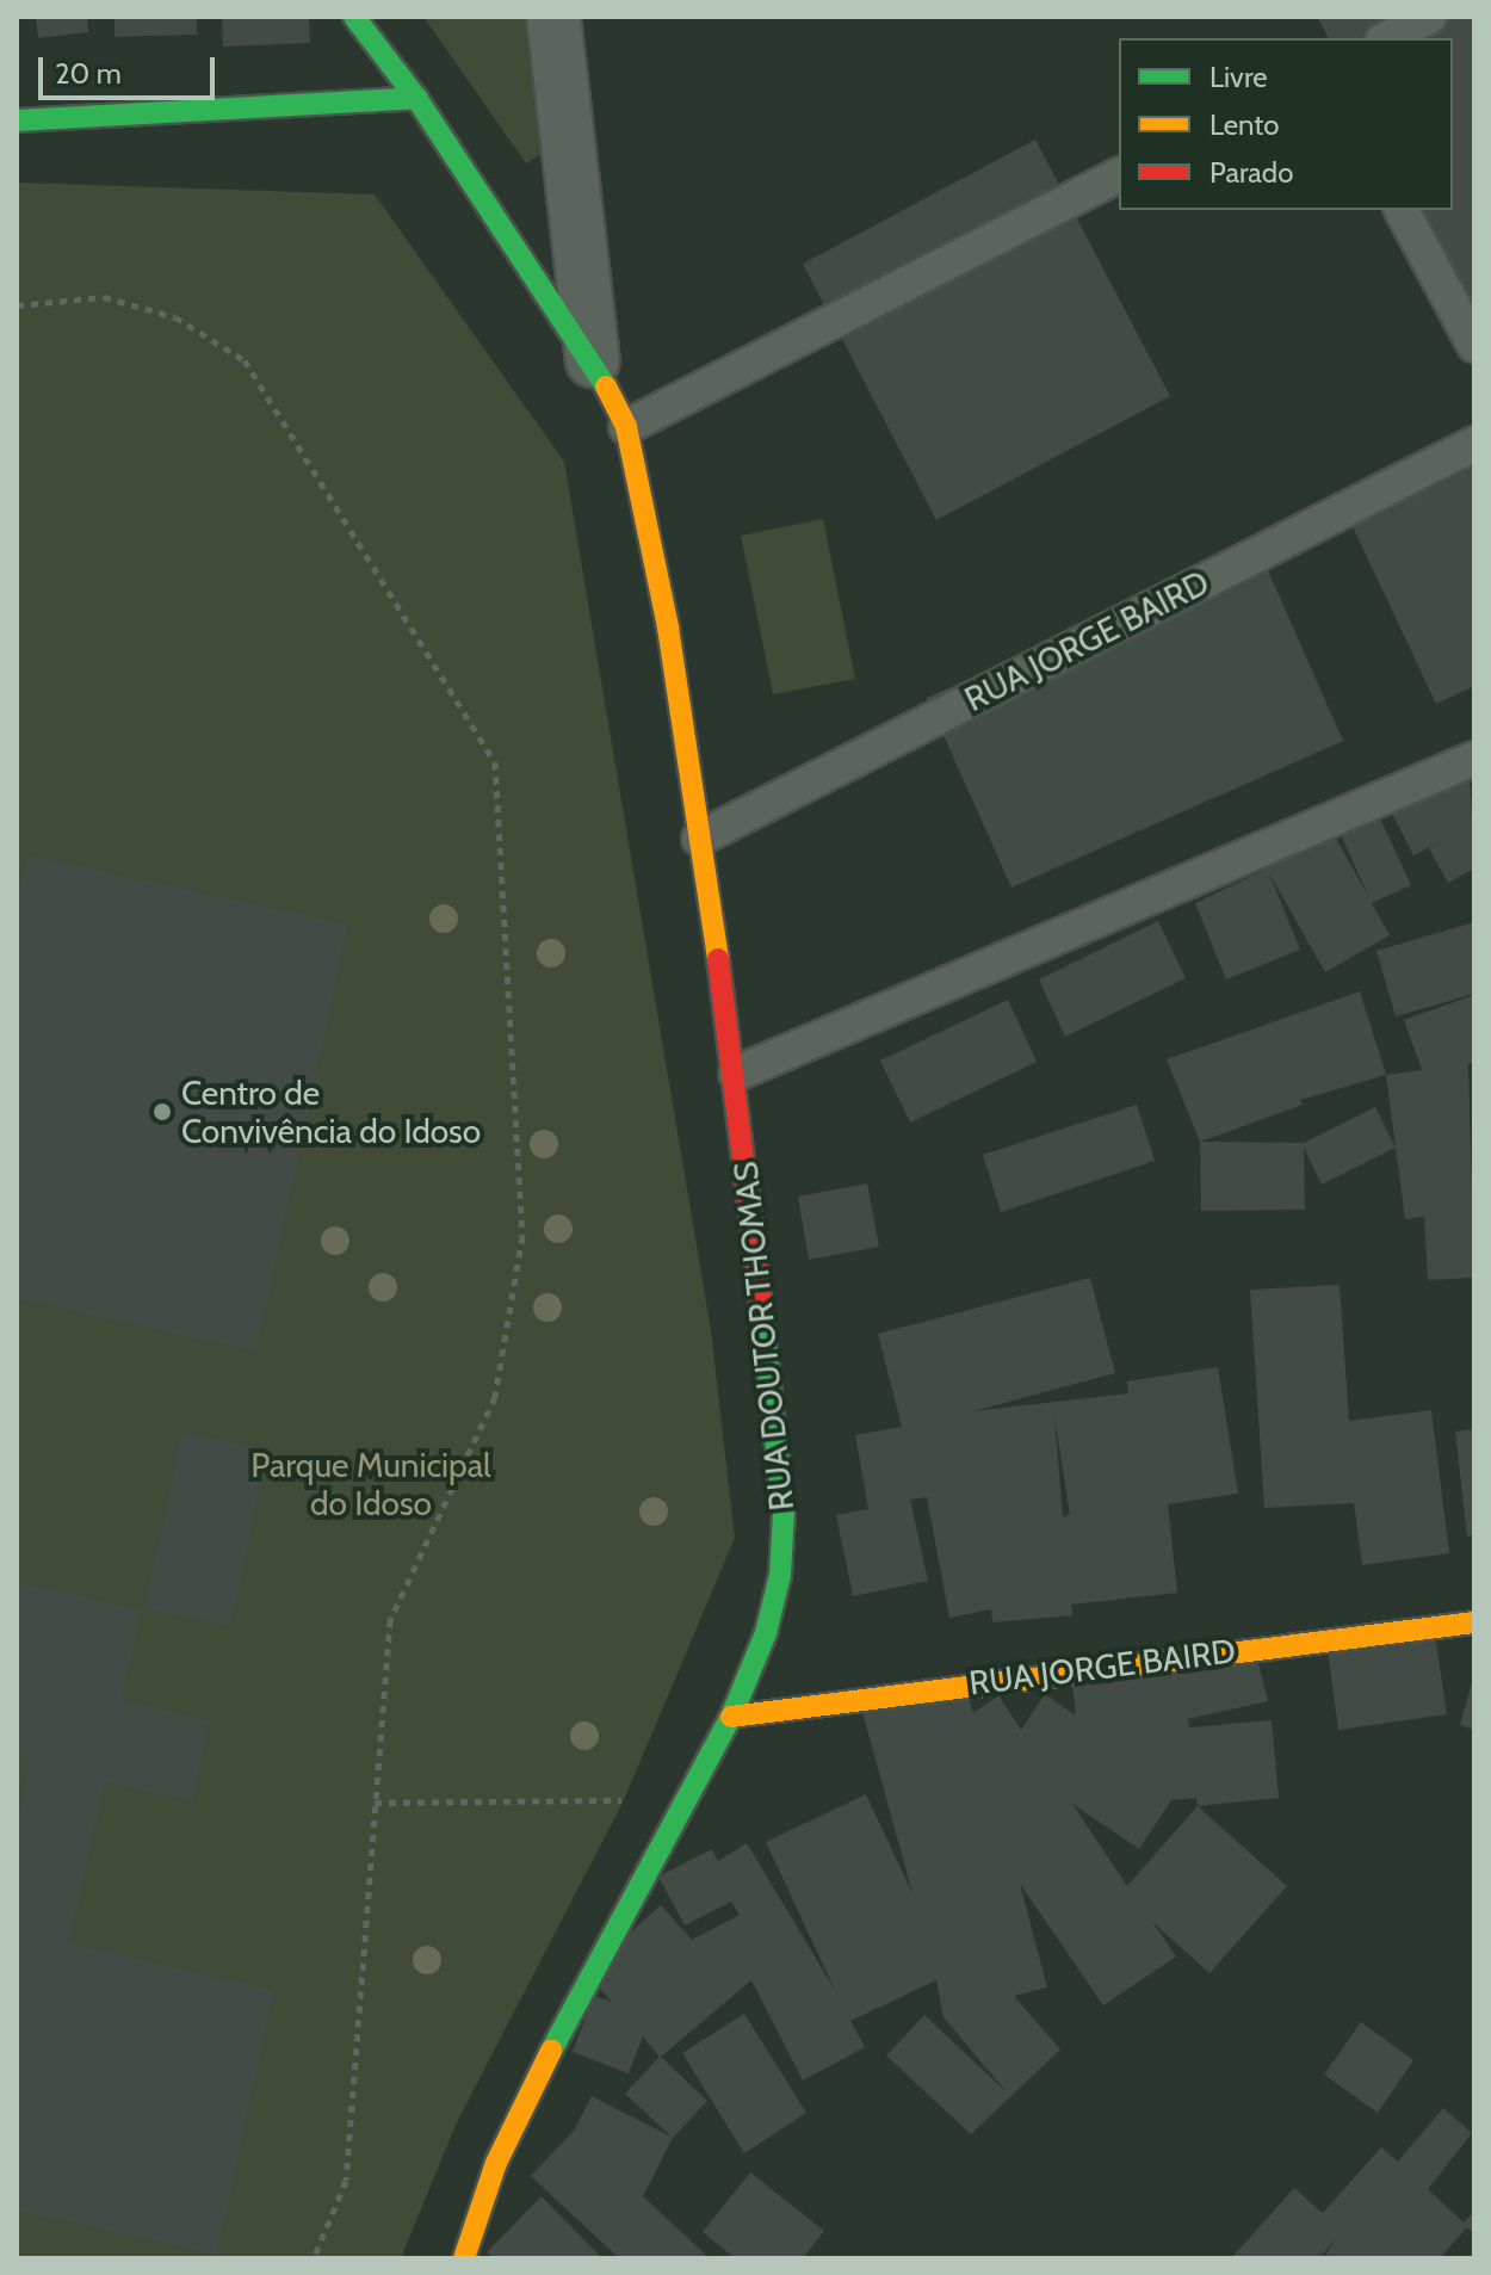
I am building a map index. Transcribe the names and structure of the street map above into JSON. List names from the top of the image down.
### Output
{
  "streets": {
    "street": ["RUA JORGE BAIRD", "RUA DOUTOR THOMAS"]
  },
  "crossings": [
    ["RUA JORGE BAIRD", "RUA DOUTOR THOMAS"]
  ],
  "parks": ["Parque Municipal do Idoso"],
  "places": ["Centro de Convivência do Idoso"],
  "legend": ["Livre", "Lento", "Parado"],
  "scale_bar": "20 m"
}
